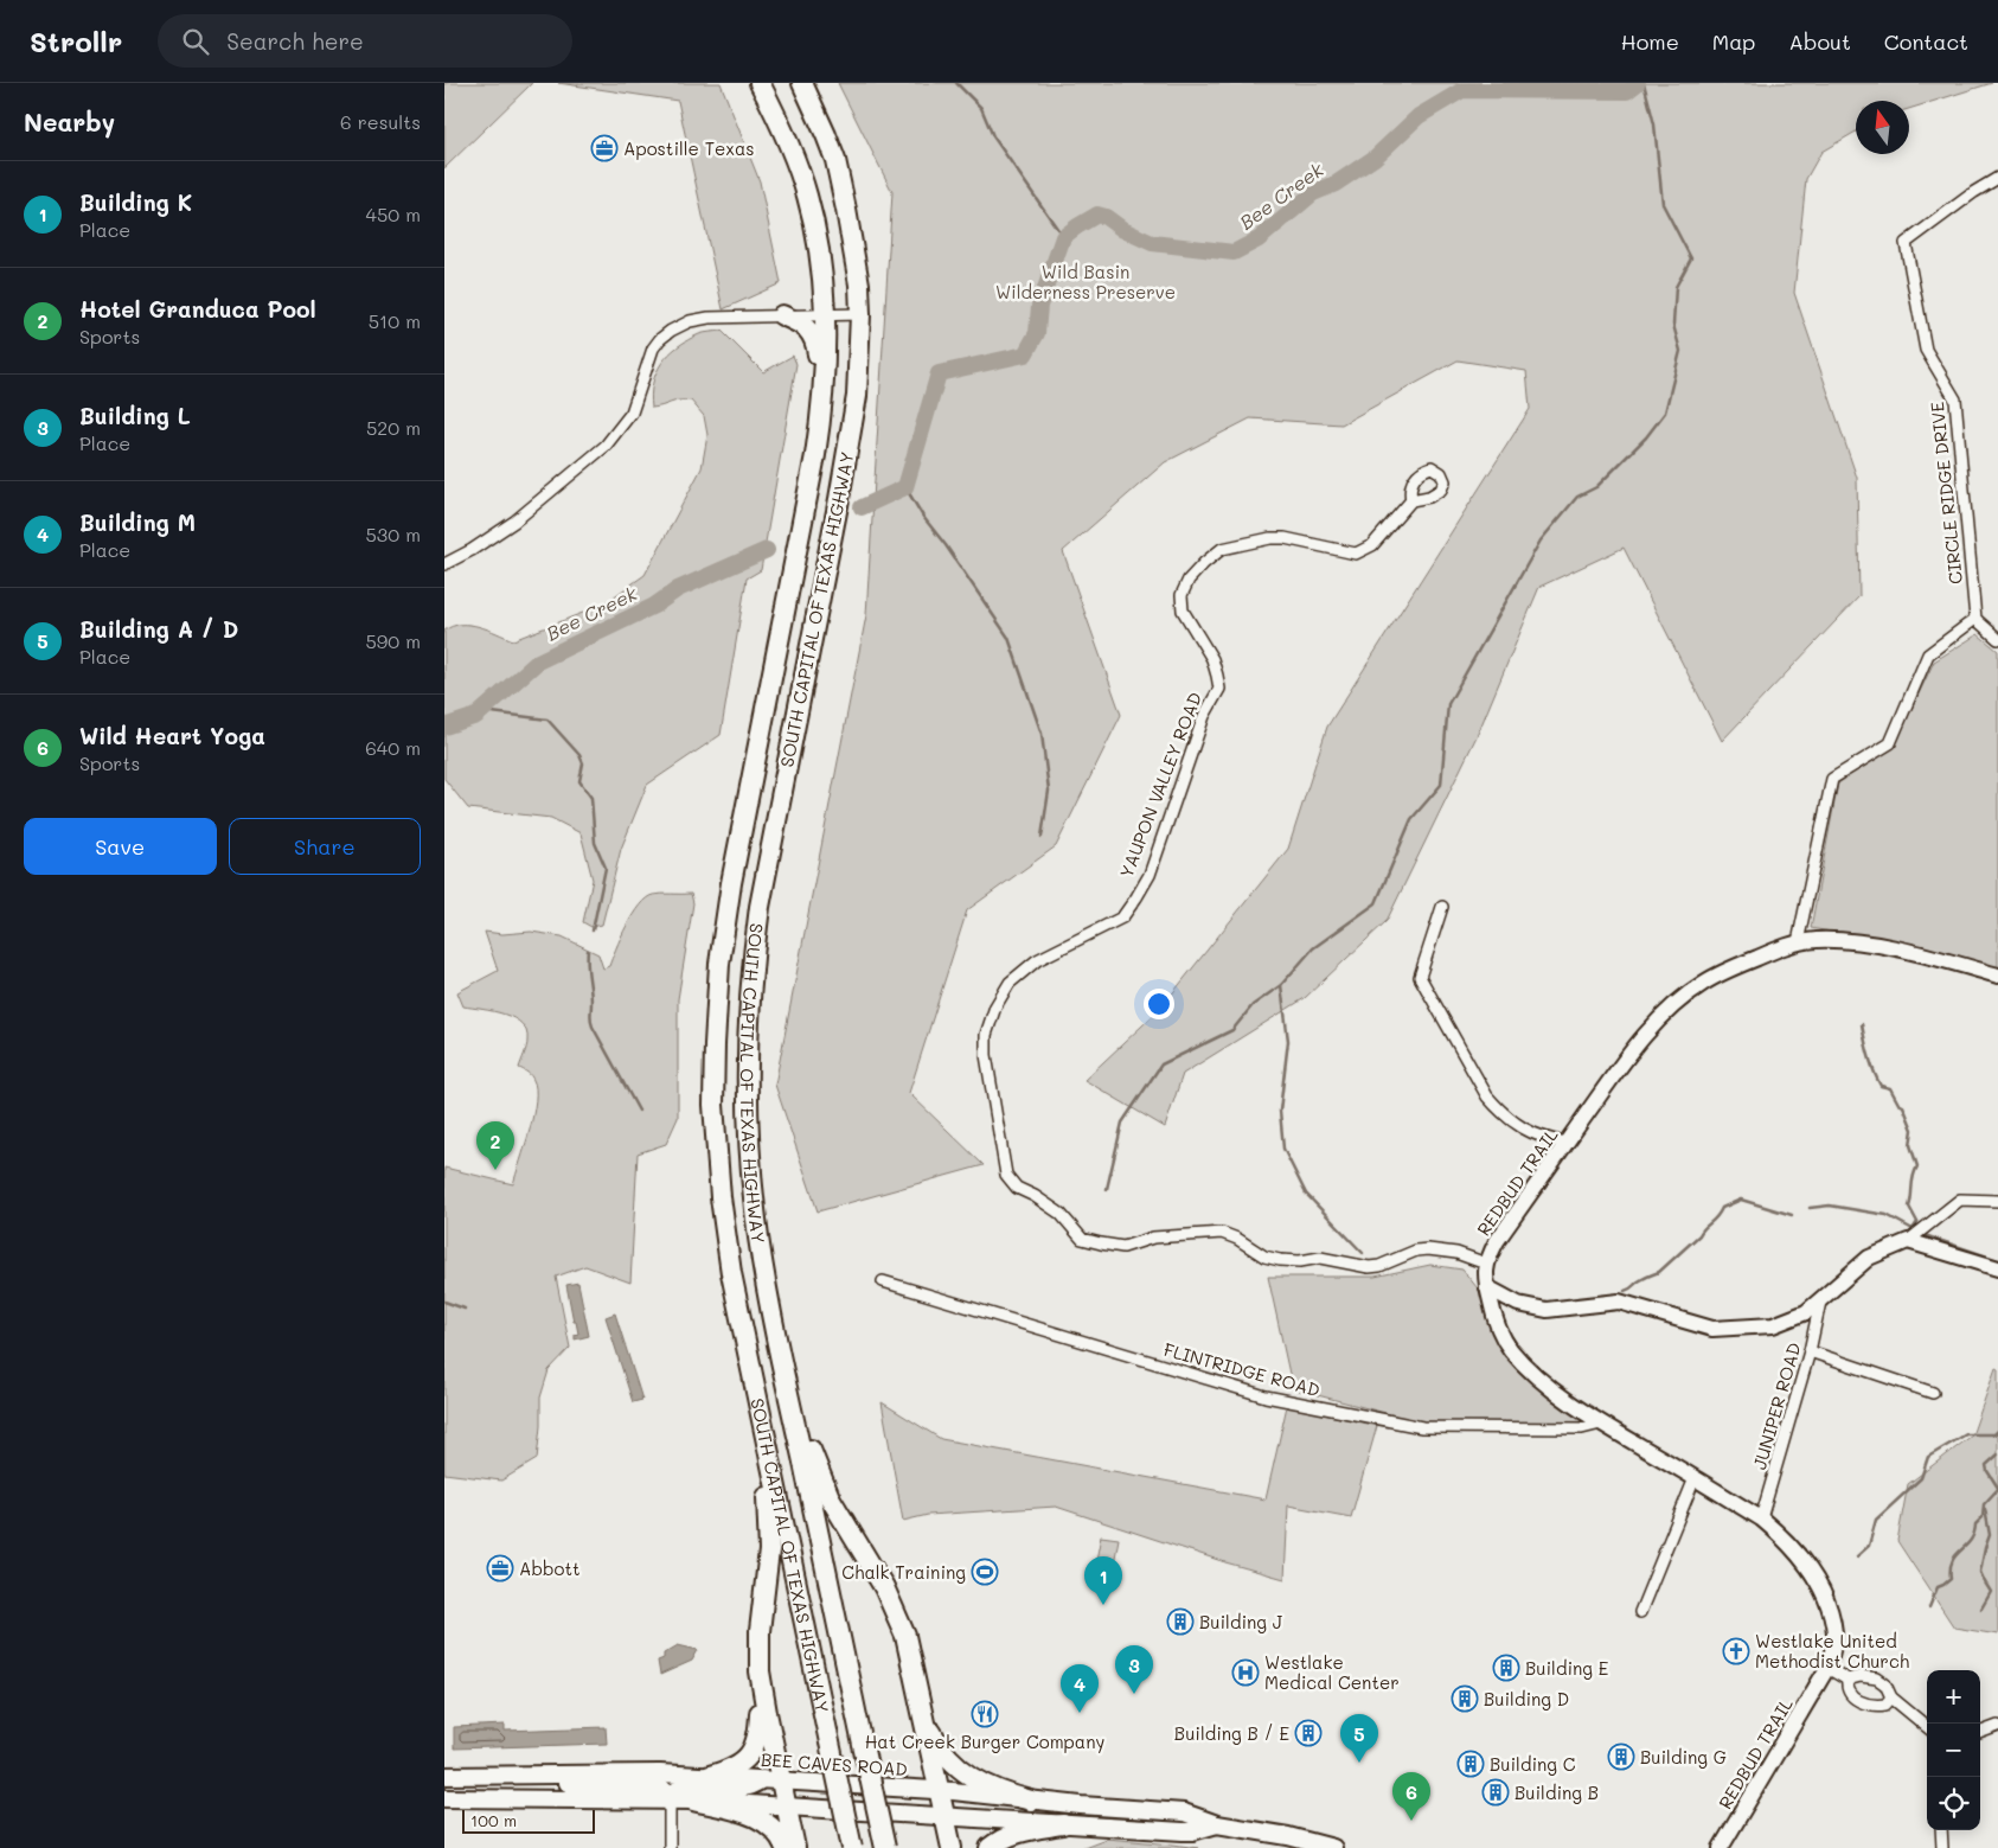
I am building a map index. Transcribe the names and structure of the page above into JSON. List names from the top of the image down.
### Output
{
  "streets": {
    "highway": ["SOUTH CAPITAL OF TEXAS HIGHWAY"],
    "main road": ["BEE CAVES ROAD"],
    "street": [
      "CIRCLE RIDGE DRIVE",
      "YAUPON VALLEY ROAD",
      "REDBUD TRAIL",
      "FLINTRIDGE ROAD",
      "JUNIPER ROAD"
    ]
  },
  "crossings": [
    ["YAUPON VALLEY ROAD", "REDBUD TRAIL"],
    ["REDBUD TRAIL", "FLINTRIDGE ROAD"],
    ["REDBUD TRAIL", "JUNIPER ROAD"]
  ],
  "water": ["Bee Creek"],
  "parks": ["Wild Basin Wilderness Preserve"],
  "places": {
    "office": ["Apostille Texas", "Abbott"],
    "sports": ["Chalk Training"],
    "building": [
      "Building J",
      "Building E",
      "Building D",
      "Building B / E",
      "Building G",
      "Building C",
      "Building B"
    ],
    "church": ["Westlake United Methodist Church"],
    "hospital": ["Westlake Medical Center"],
    "restaurant": ["Hat Creek Burger Company"]
  },
  "scale_bar": "100 m",
  "north": "top",
  "page": {
    "header": "Strollr",
    "search": "Search here",
    "nav": [
      "Home",
      "Map",
      "About",
      "Contact"
    ],
    "heading": ["Nearby", "6 results"],
    "list": [
      {
        "mark": "1",
        "name": "Building K",
        "note": "Place",
        "value": "450 m"
      },
      {
        "mark": "2",
        "name": "Hotel Granduca Pool",
        "note": "Sports",
        "value": "510 m"
      },
      {
        "mark": "3",
        "name": "Building L",
        "note": "Place",
        "value": "520 m"
      },
      {
        "mark": "4",
        "name": "Building M",
        "note": "Place",
        "value": "530 m"
      },
      {
        "mark": "5",
        "name": "Building A / D",
        "note": "Place",
        "value": "590 m"
      },
      {
        "mark": "6",
        "name": "Wild Heart Yoga",
        "note": "Sports",
        "value": "640 m"
      }
    ],
    "buttons": ["Save", "Share"],
    "pins": [
      "2",
      "1",
      "3",
      "4",
      "5",
      "6"
    ],
    "map_buttons": ["+", "−"],
    "scale": "100 m"
  }
}
